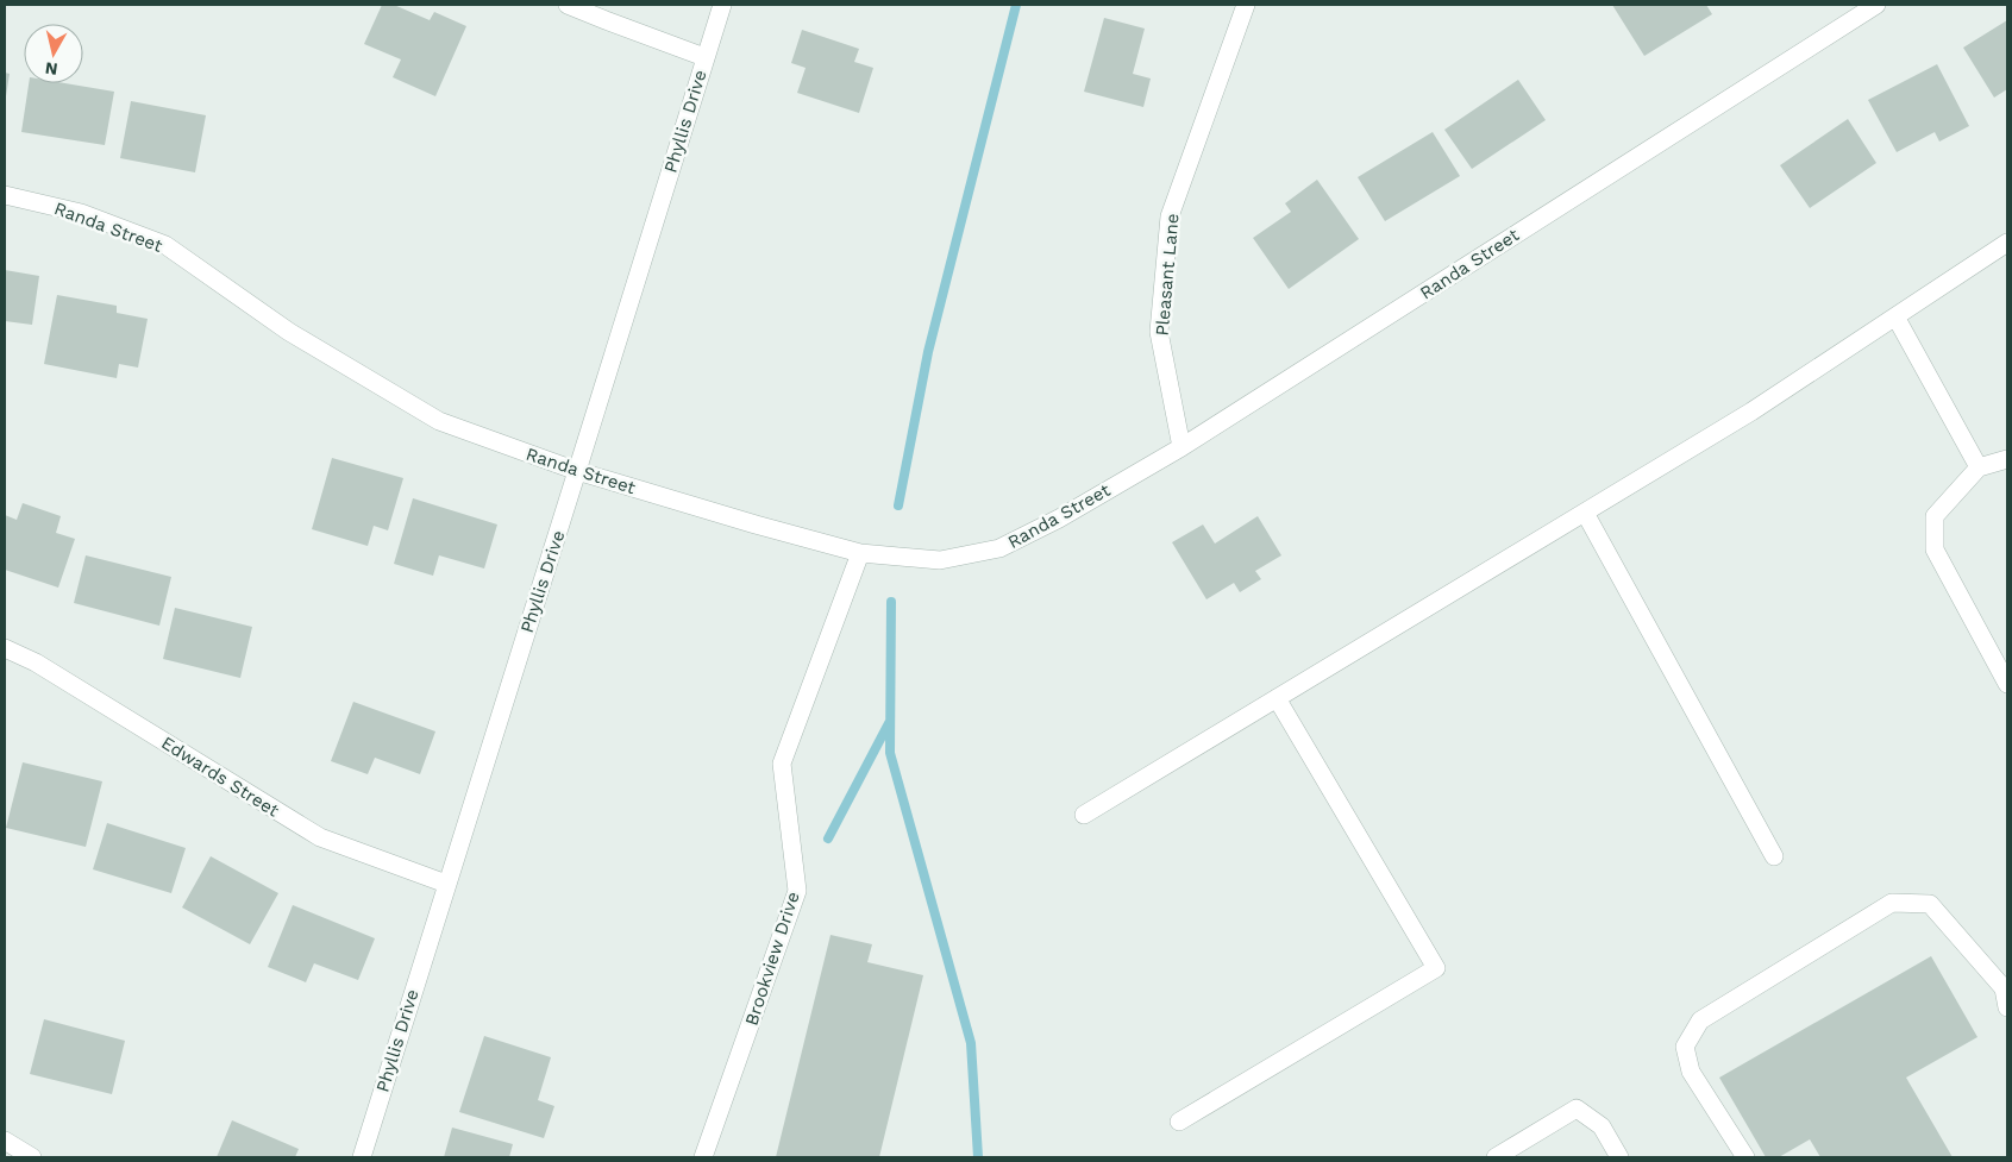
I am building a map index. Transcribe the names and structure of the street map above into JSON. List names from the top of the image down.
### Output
{
  "streets": {
    "street": [
      "Phyllis Drive",
      "Randa Street",
      "Pleasant Lane",
      "Edwards Street",
      "Brookview Drive"
    ]
  },
  "crossings": [
    ["Phyllis Drive", "Randa Street"],
    ["Phyllis Drive", "Edwards Street"],
    ["Randa Street", "Pleasant Lane"],
    ["Randa Street", "Brookview Drive"]
  ],
  "north": "bottom"
}
